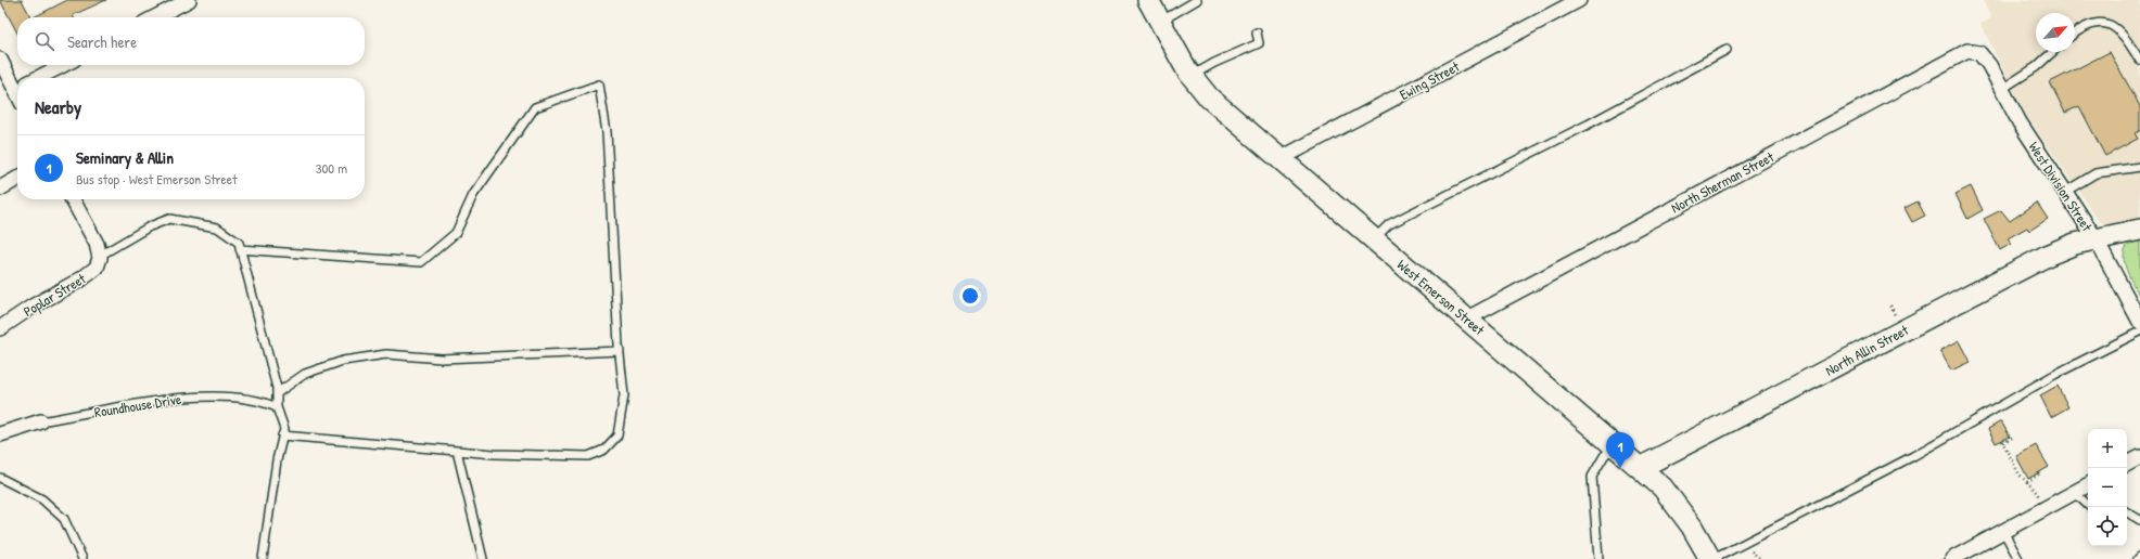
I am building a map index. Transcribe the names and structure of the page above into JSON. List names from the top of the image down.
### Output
{
  "streets": {
    "street": [
      "Ewing Street",
      "North Sherman Street",
      "West Division Street",
      "Poplar Street",
      "West Emerson Street",
      "North Allin Street",
      "Roundhouse Drive"
    ]
  },
  "crossings": [
    ["Ewing Street", "West Emerson Street"],
    ["North Sherman Street", "West Division Street"],
    ["North Sherman Street", "West Emerson Street"],
    ["West Division Street", "North Allin Street"],
    ["West Emerson Street", "North Allin Street"]
  ],
  "north": "top right",
  "page": {
    "search": "Search here",
    "heading": "Nearby",
    "list": [
      {
        "mark": "1",
        "name": "Seminary & Allin",
        "note": "Bus stop · West Emerson Street",
        "value": "300 m"
      }
    ],
    "map_buttons": ["+", "−"],
    "pins": "1"
  }
}
